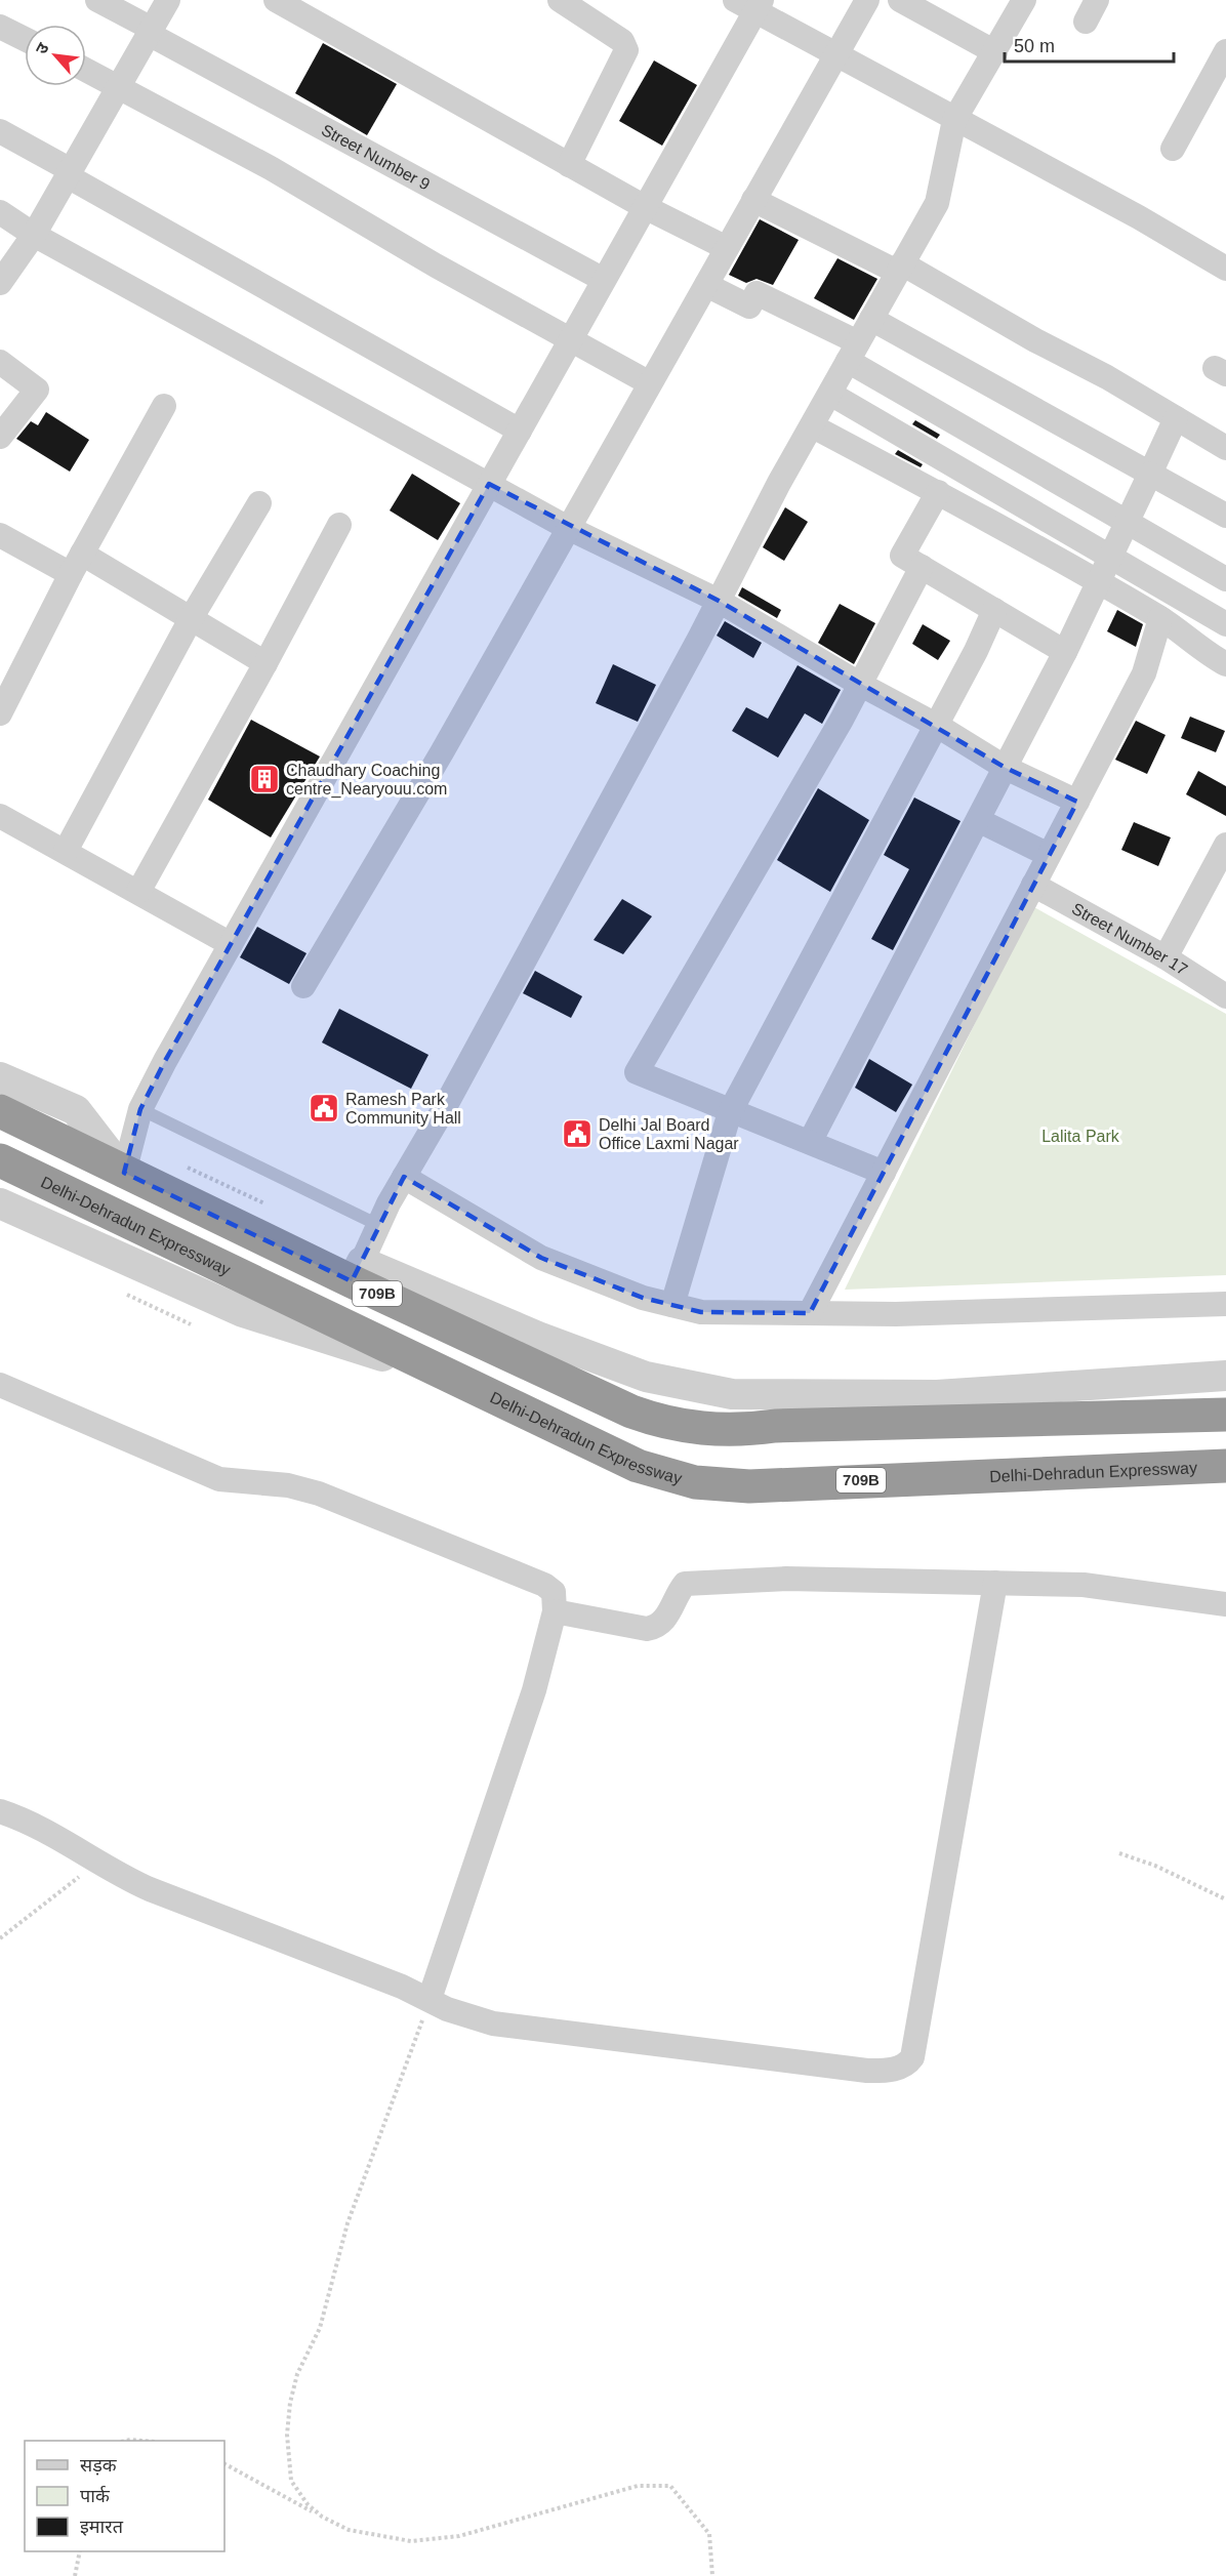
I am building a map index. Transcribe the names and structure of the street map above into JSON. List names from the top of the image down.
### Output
{
  "streets": {
    "highway": ["Delhi-Dehradun Expressway", "709B"],
    "street": ["Street Number 9", "Street Number 17"]
  },
  "parks": ["Lalita Park"],
  "places": {
    "building": ["Chaudhary Coaching centre_Nearyouu.com"],
    "public building": ["Ramesh Park Community Hall", "Delhi Jal Board Office Laxmi Nagar"]
  },
  "legend": ["सड़क", "पार्क", "इमारत"],
  "scale_bar": "50 m",
  "north": "top left"
}
